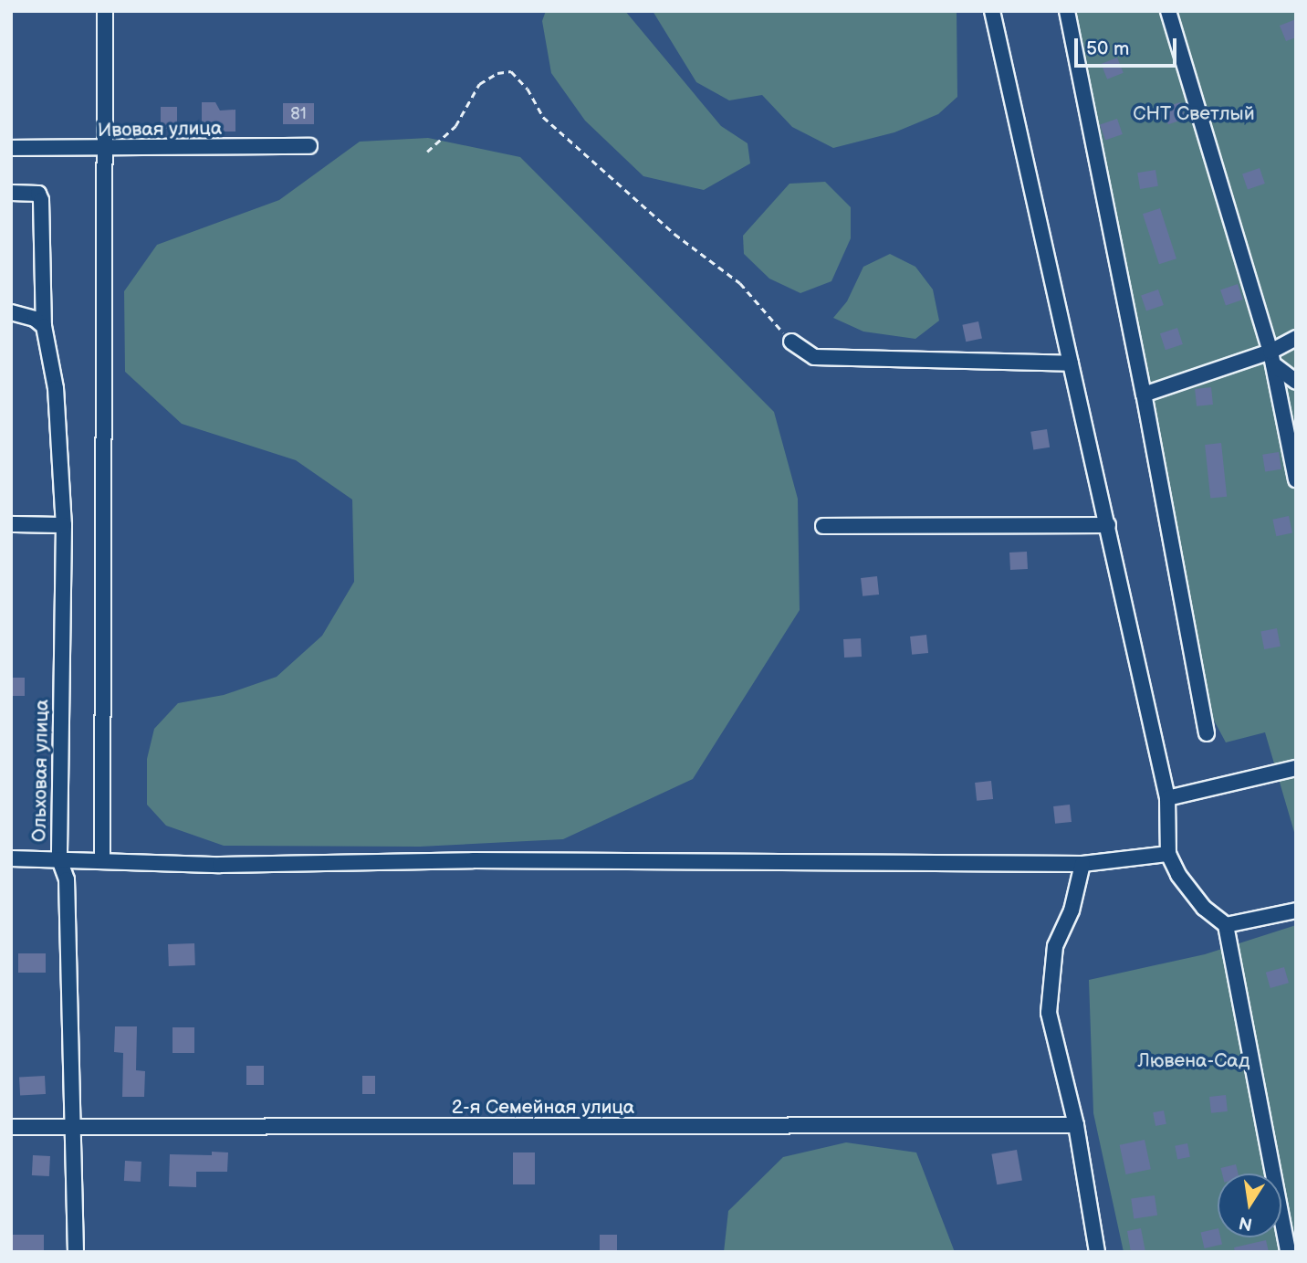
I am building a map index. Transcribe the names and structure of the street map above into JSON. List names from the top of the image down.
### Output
{
  "streets": {
    "street": ["Ивовая улица", "Ольховая улица", "2-я Семейная улица"]
  },
  "crossings": [
    ["Ольховая улица", "2-я Семейная улица"]
  ],
  "parks": ["СНТ Светлый", "Лювена-Сад"],
  "house_numbers": ["81"],
  "scale_bar": "50 m",
  "north": "bottom"
}
